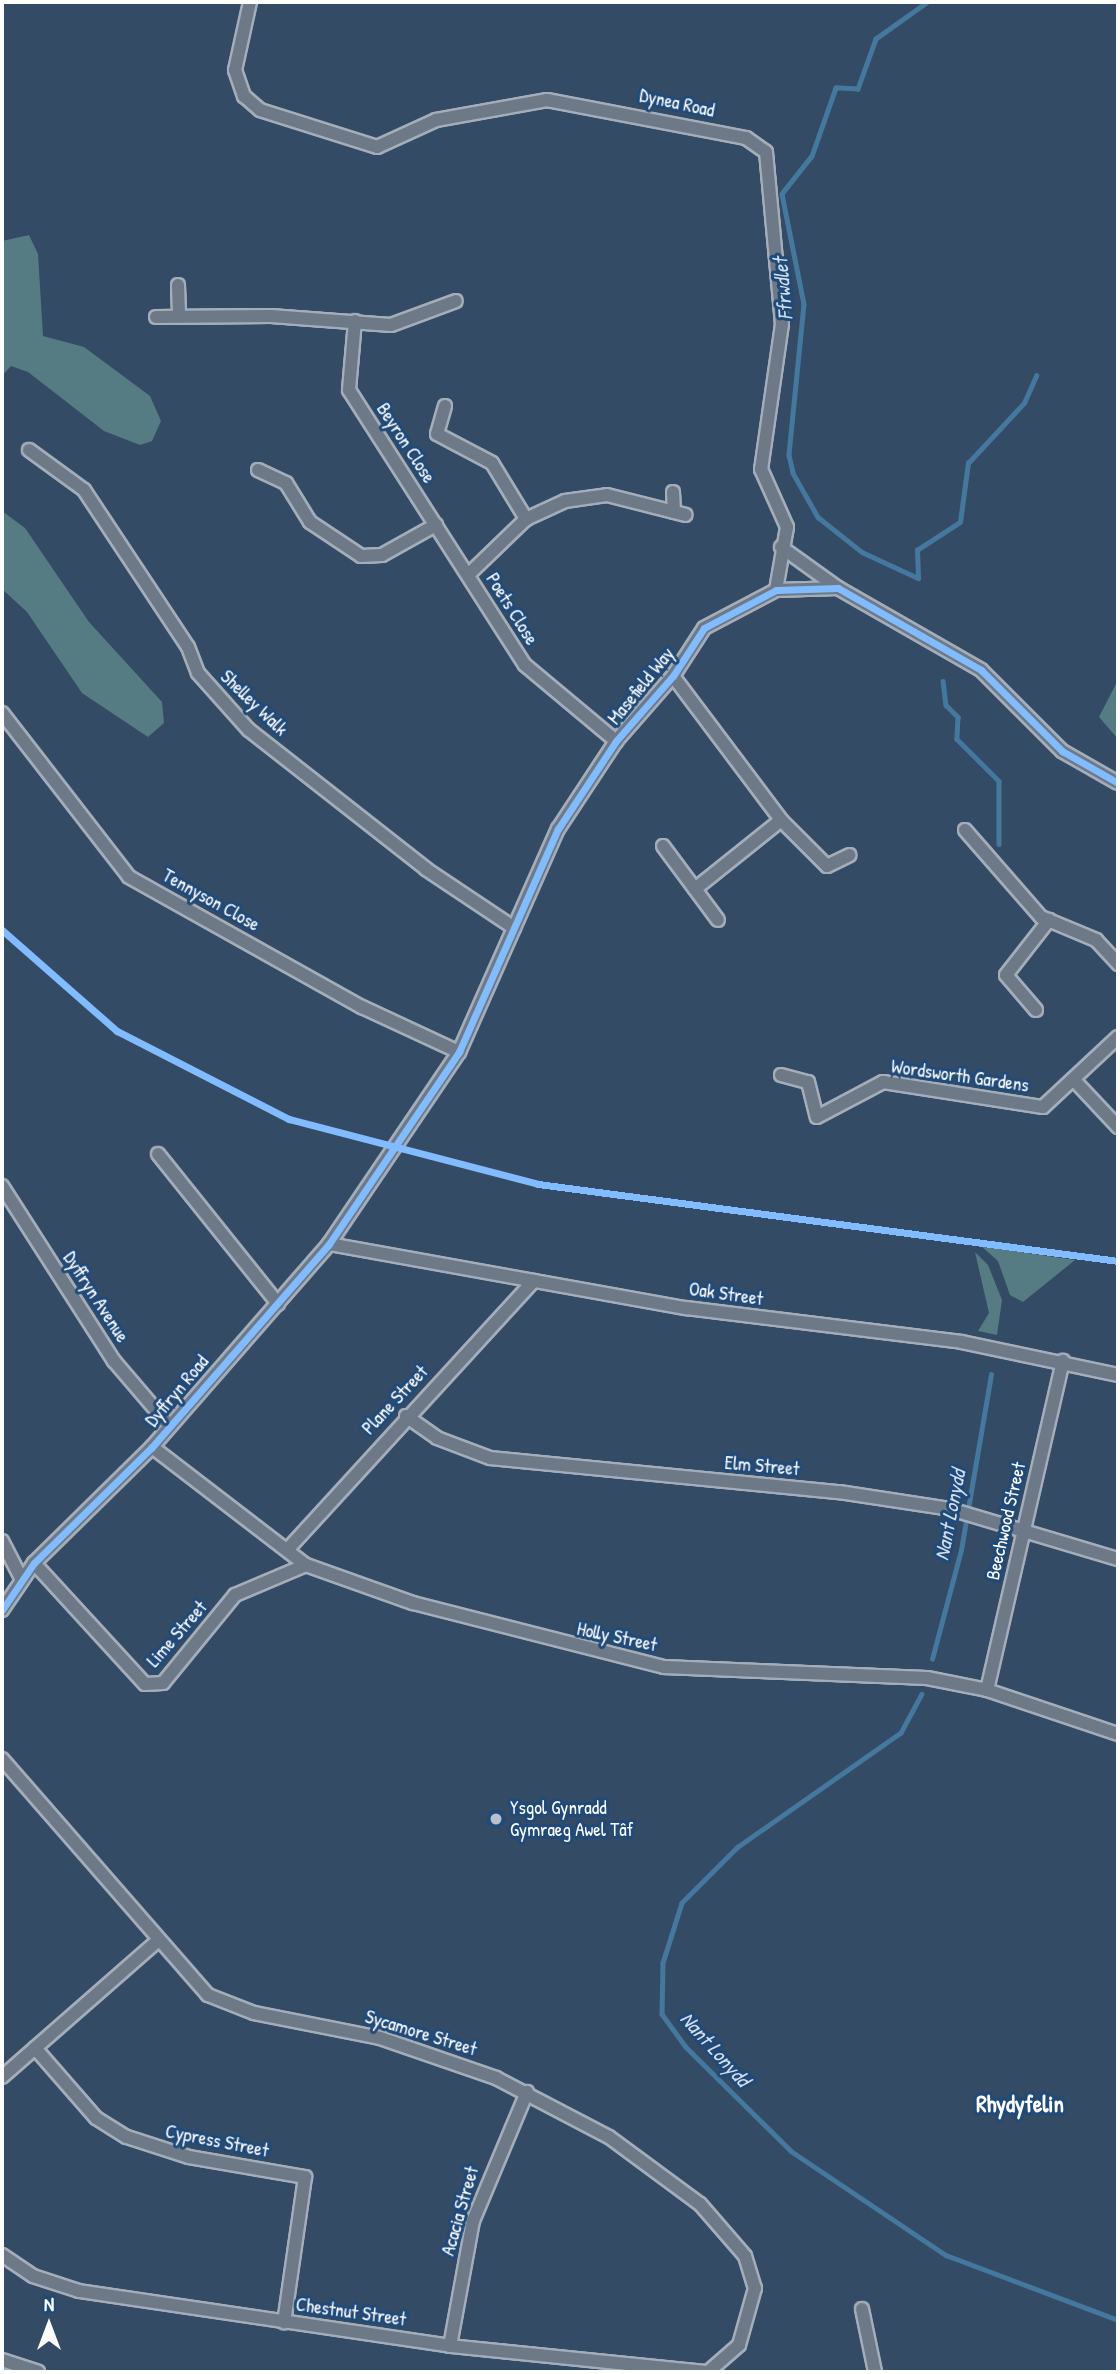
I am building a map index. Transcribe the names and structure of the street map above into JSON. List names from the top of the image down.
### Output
{
  "streets": {
    "street": [
      "Dynea Road",
      "Beyron Close",
      "Poets Close",
      "Masefield Way",
      "Shelley Walk",
      "Tennyson Close",
      "Wordsworth Gardens",
      "Oak Street",
      "Dyffryn Avenue",
      "Dyffryn Road",
      "Plane Street",
      "Elm Street",
      "Beechwood Street",
      "Lime Street",
      "Holly Street",
      "Sycamore Street",
      "Cypress Street",
      "Acacia Street",
      "Chestnut Street"
    ]
  },
  "crossings": [
    ["Dynea Road", "Masefield Way"],
    ["Beyron Close", "Poets Close"],
    ["Poets Close", "Masefield Way"],
    ["Masefield Way", "Shelley Walk"],
    ["Masefield Way", "Tennyson Close"],
    ["Masefield Way", "Dyffryn Road"],
    ["Oak Street", "Dyffryn Road"],
    ["Oak Street", "Plane Street"],
    ["Oak Street", "Beechwood Street"],
    ["Dyffryn Avenue", "Dyffryn Road"],
    ["Dyffryn Road", "Lime Street"],
    ["Dyffryn Road", "Holly Street"],
    ["Plane Street", "Elm Street"],
    ["Plane Street", "Holly Street"],
    ["Elm Street", "Beechwood Street"],
    ["Beechwood Street", "Holly Street"],
    ["Lime Street", "Holly Street"],
    ["Sycamore Street", "Acacia Street"],
    ["Sycamore Street", "Chestnut Street"],
    ["Cypress Street", "Chestnut Street"],
    ["Acacia Street", "Chestnut Street"]
  ],
  "districts": ["Rhydyfelin"],
  "water": ["Ffrwdlet", "Nant Lonydd"],
  "places": ["Ysgol Gynradd Gymraeg Awel Tâf"],
  "north": "top"
}
